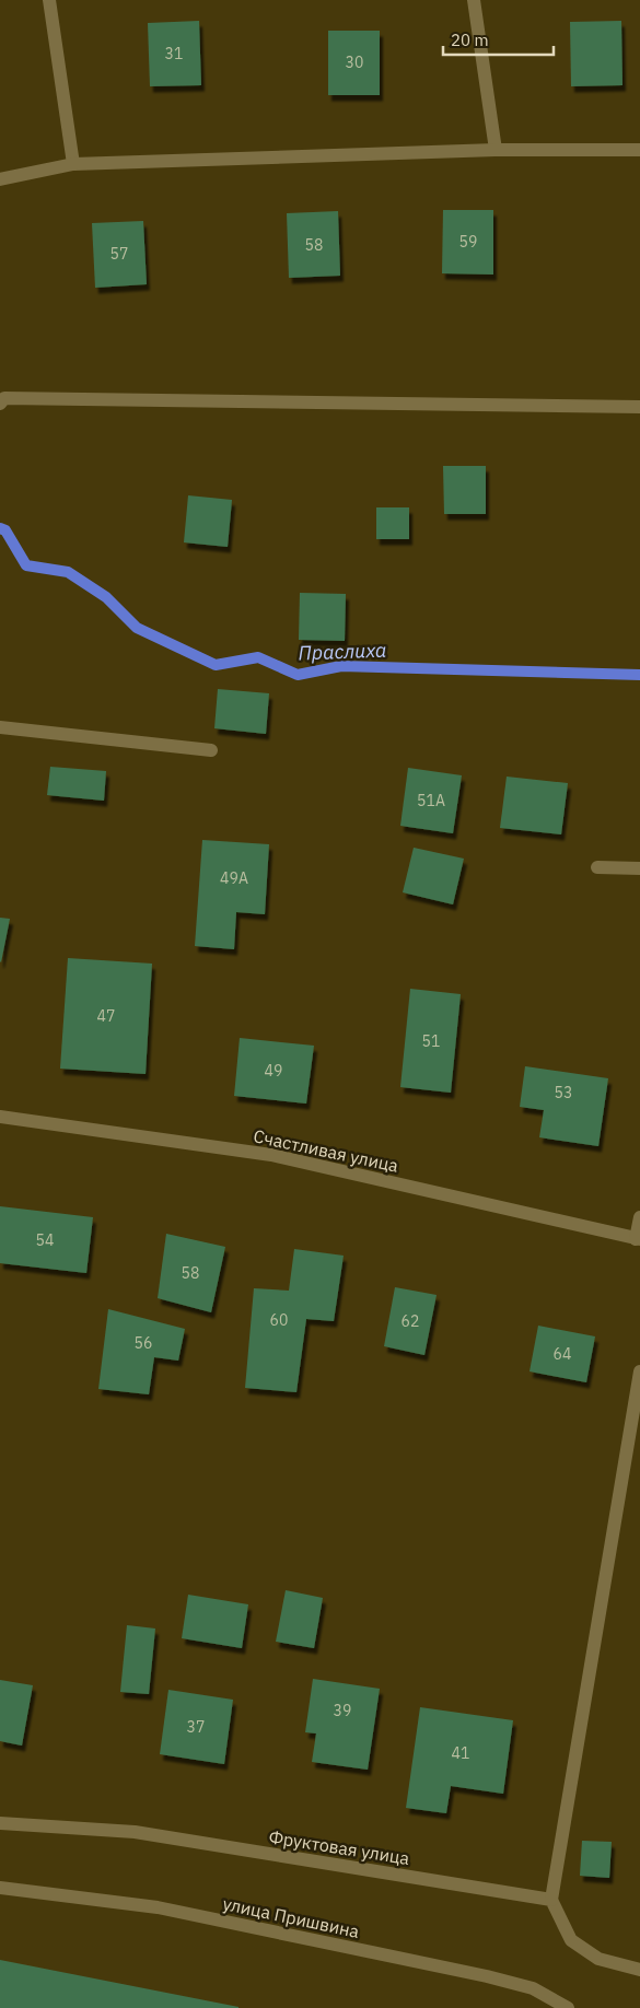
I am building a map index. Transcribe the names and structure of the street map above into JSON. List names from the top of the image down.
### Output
{
  "streets": {
    "street": ["Счастливая улица", "Фруктовая улица", "улица Пришвина"]
  },
  "water": ["Праслиха"],
  "house_numbers": [
    "31",
    "30",
    "59",
    "58",
    "57",
    "51А",
    "49А",
    "47",
    "51",
    "49",
    "53",
    "54",
    "58",
    "60",
    "62",
    "56",
    "64",
    "39",
    "37",
    "41"
  ],
  "scale_bar": "20 m"
}
